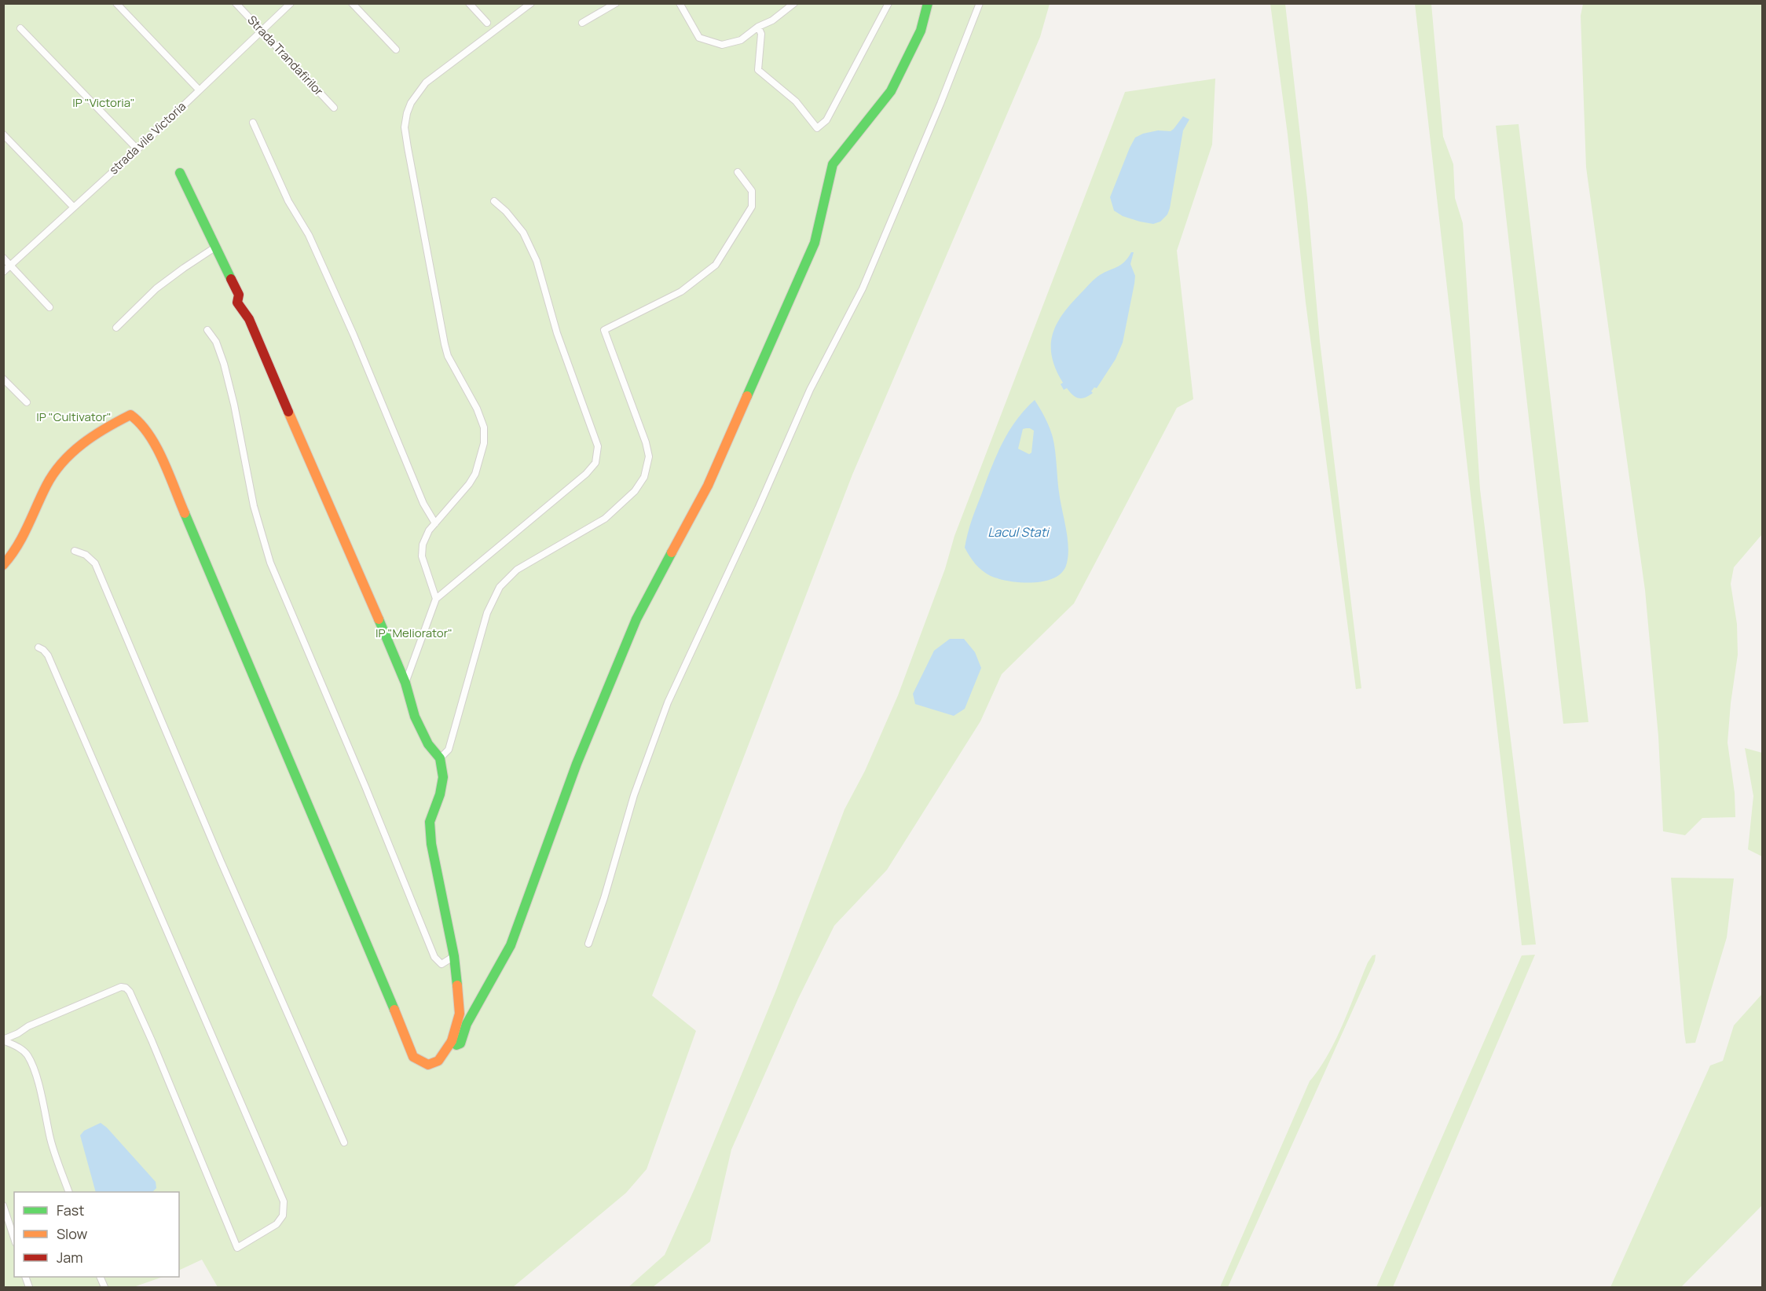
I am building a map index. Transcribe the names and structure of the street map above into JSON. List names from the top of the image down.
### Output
{
  "streets": {
    "street": ["Strada Trandafirilor", "strada vile Victoria"]
  },
  "crossings": [
    ["Strada Trandafirilor", "strada vile Victoria"]
  ],
  "water": ["Lacul Stati"],
  "parks": ["IP \"Victoria\"", "IP \"Cultivator\"", "IP \"Meliorator\""],
  "legend": ["Fast", "Slow", "Jam"]
}
